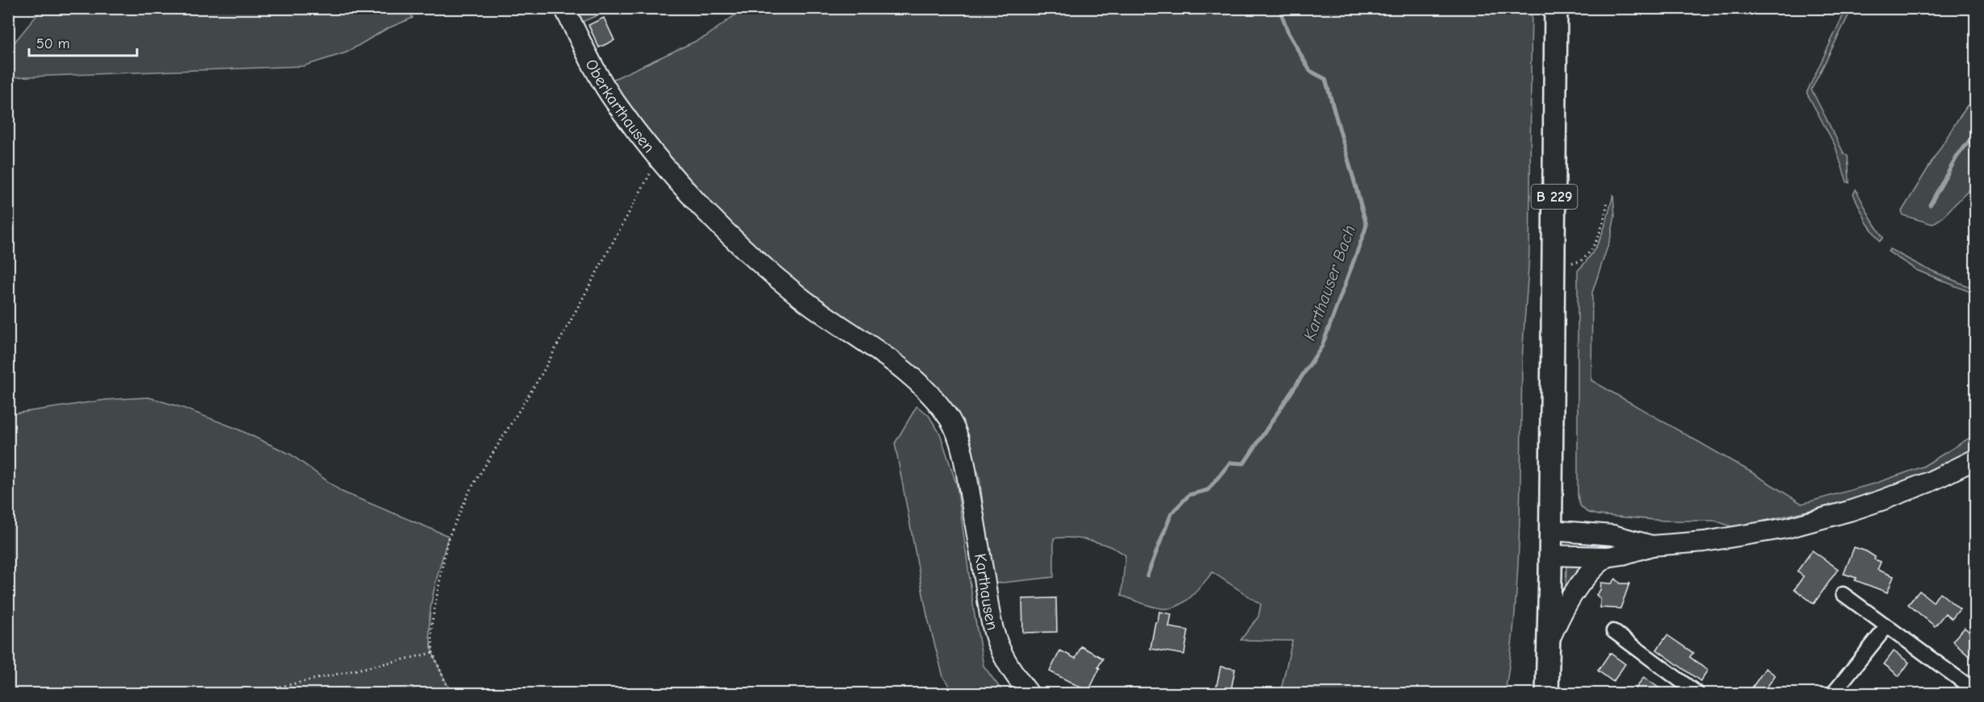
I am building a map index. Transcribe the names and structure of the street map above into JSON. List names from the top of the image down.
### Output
{
  "streets": {
    "main road": ["Oberkarthausen", "B 229", "Karthausen"]
  },
  "crossings": [
    ["Oberkarthausen", "Karthausen"]
  ],
  "water": ["Karthauser Bach"],
  "scale_bar": "50 m"
}
